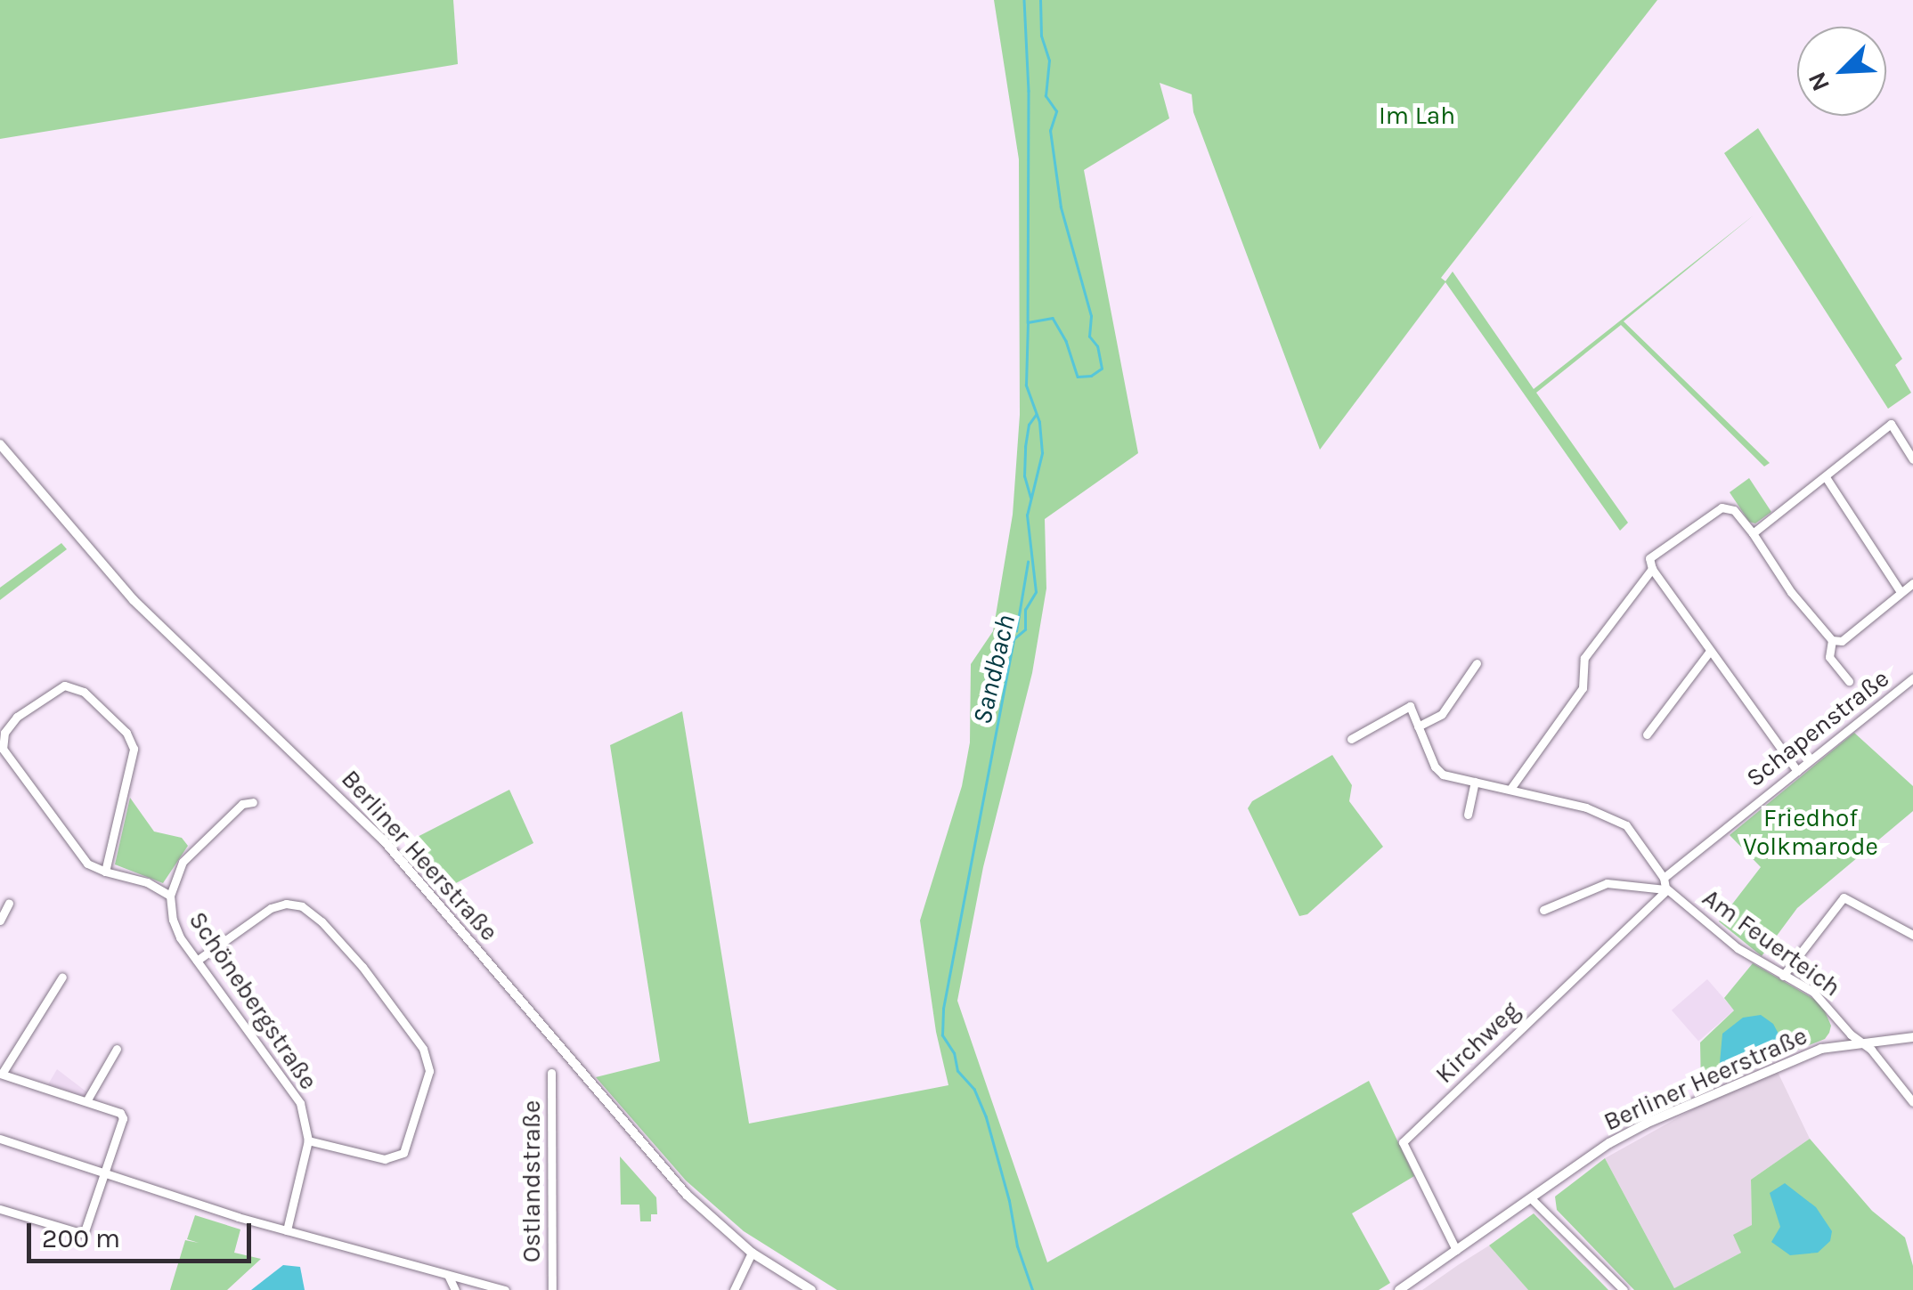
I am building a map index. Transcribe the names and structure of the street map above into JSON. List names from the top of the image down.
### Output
{
  "streets": {
    "main road": ["Berliner Heerstraße"],
    "street": [
      "Schapenstraße",
      "Am Feuerteich",
      "Schönebergstraße",
      "Kirchweg",
      "Ostlandstraße"
    ]
  },
  "crossings": [
    ["Schapenstraße", "Am Feuerteich"],
    ["Berliner Heerstraße", "Am Feuerteich"],
    ["Berliner Heerstraße", "Kirchweg"],
    ["Am Feuerteich", "Kirchweg"]
  ],
  "water": ["Sandbach"],
  "parks": ["Im Lah", "Friedhof Volkmarode"],
  "scale_bar": "200 m",
  "north": "bottom left"
}
